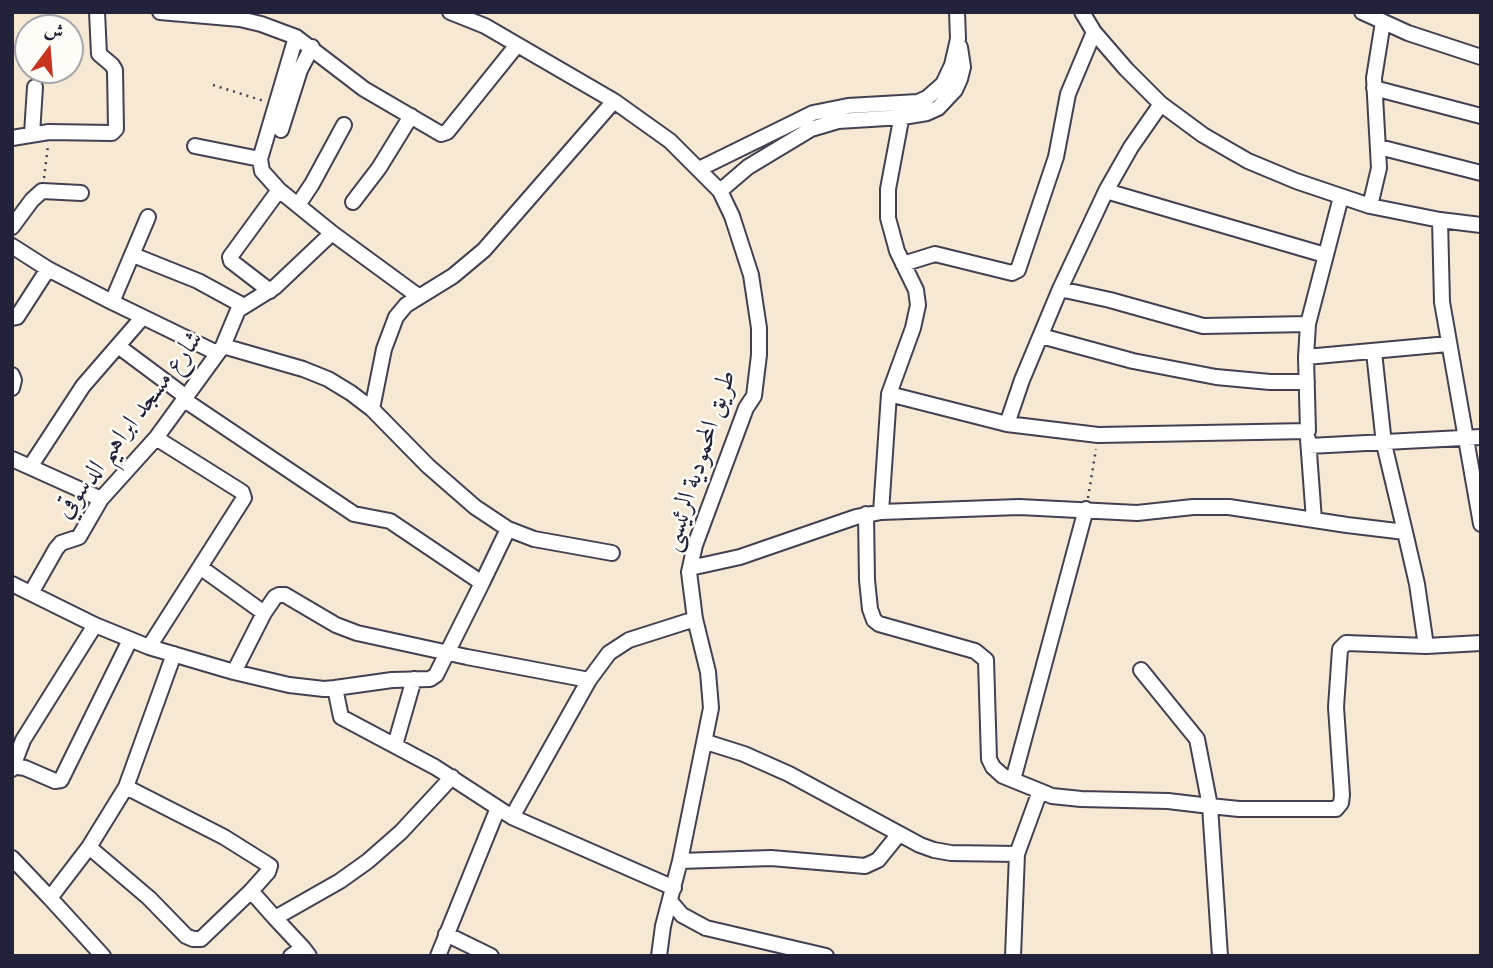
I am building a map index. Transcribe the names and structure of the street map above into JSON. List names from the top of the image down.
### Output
{
  "streets": {
    "street": ["شارع مسجد ابراهيم الدسوقي", "طريق المحمودية الرئيسى"]
  },
  "north": "top"
}
